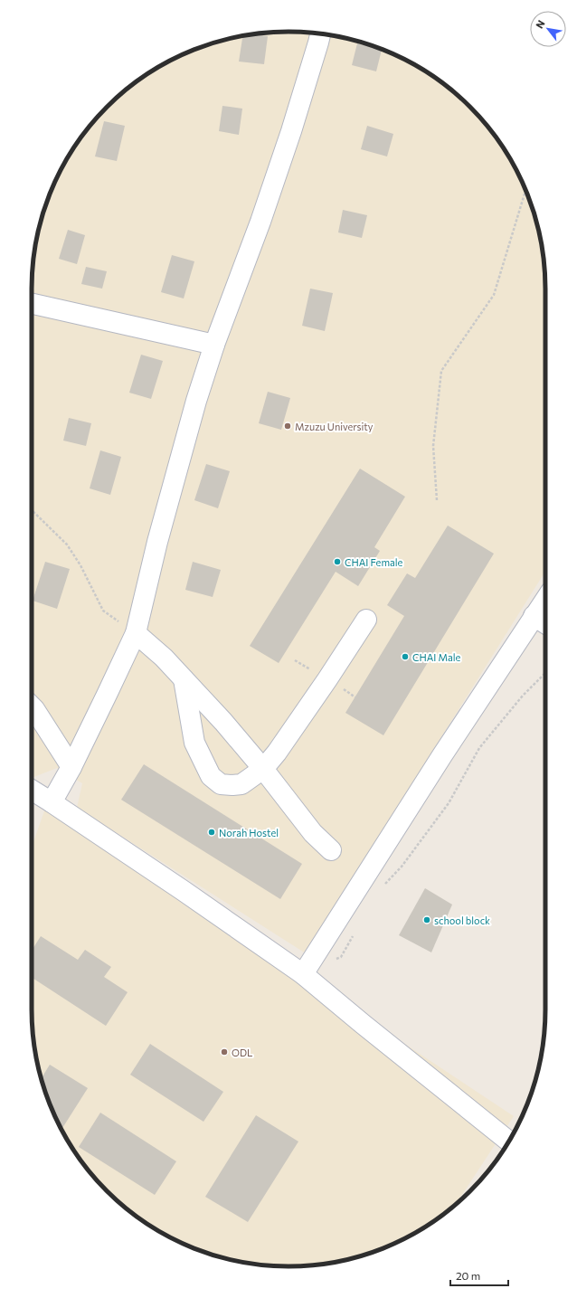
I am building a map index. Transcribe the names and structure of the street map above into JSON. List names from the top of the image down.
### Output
{
  "places": [
    "Mzuzu University",
    "CHAI Female",
    "CHAI Male",
    "Norah Hostel",
    "school block",
    "ODL"
  ],
  "scale_bar": "20 m",
  "north": "top left"
}
